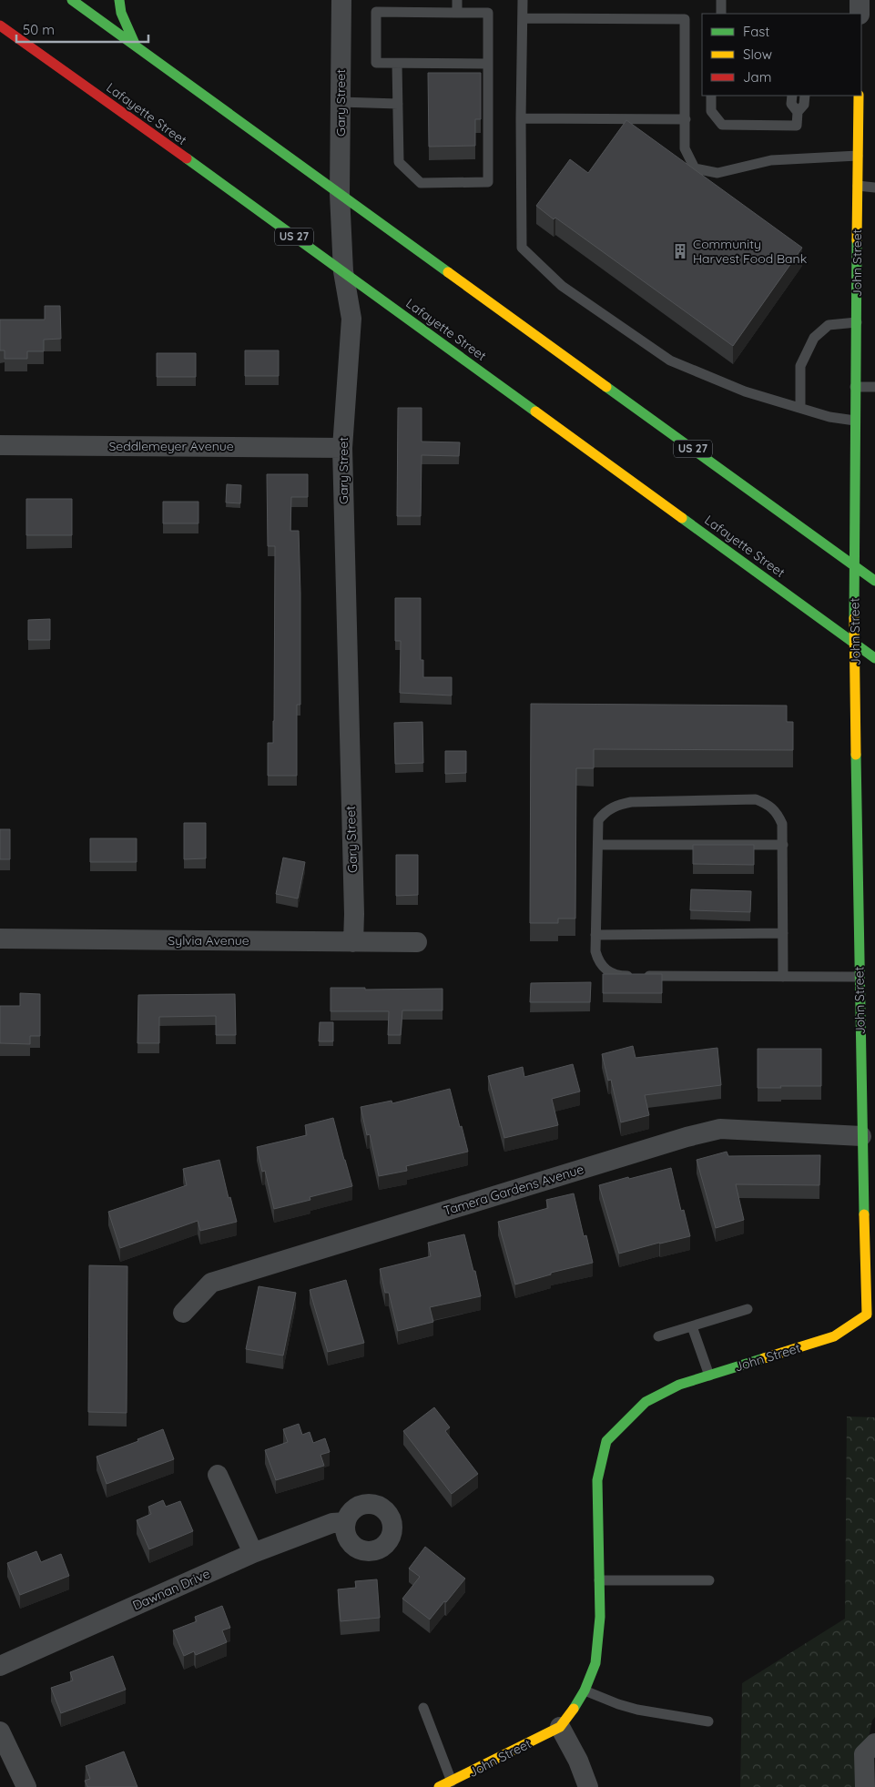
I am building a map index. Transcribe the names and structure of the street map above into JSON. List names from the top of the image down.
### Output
{
  "streets": {
    "main road": ["Lafayette Street", "US 27", "John Street"],
    "street": [
      "Gary Street",
      "Seddlemeyer Avenue",
      "Sylvia Avenue",
      "Tamera Gardens Avenue",
      "Dawnan Drive"
    ]
  },
  "crossings": [
    ["Gary Street", "Lafayette Street"],
    ["Gary Street", "US 27"],
    ["Gary Street", "Seddlemeyer Avenue"],
    ["Gary Street", "Sylvia Avenue"],
    ["Lafayette Street", "John Street"],
    ["US 27", "John Street"],
    ["John Street", "Tamera Gardens Avenue"]
  ],
  "places": {
    "building": ["Community Harvest Food Bank"]
  },
  "legend": ["Fast", "Slow", "Jam"],
  "scale_bar": "50 m"
}
